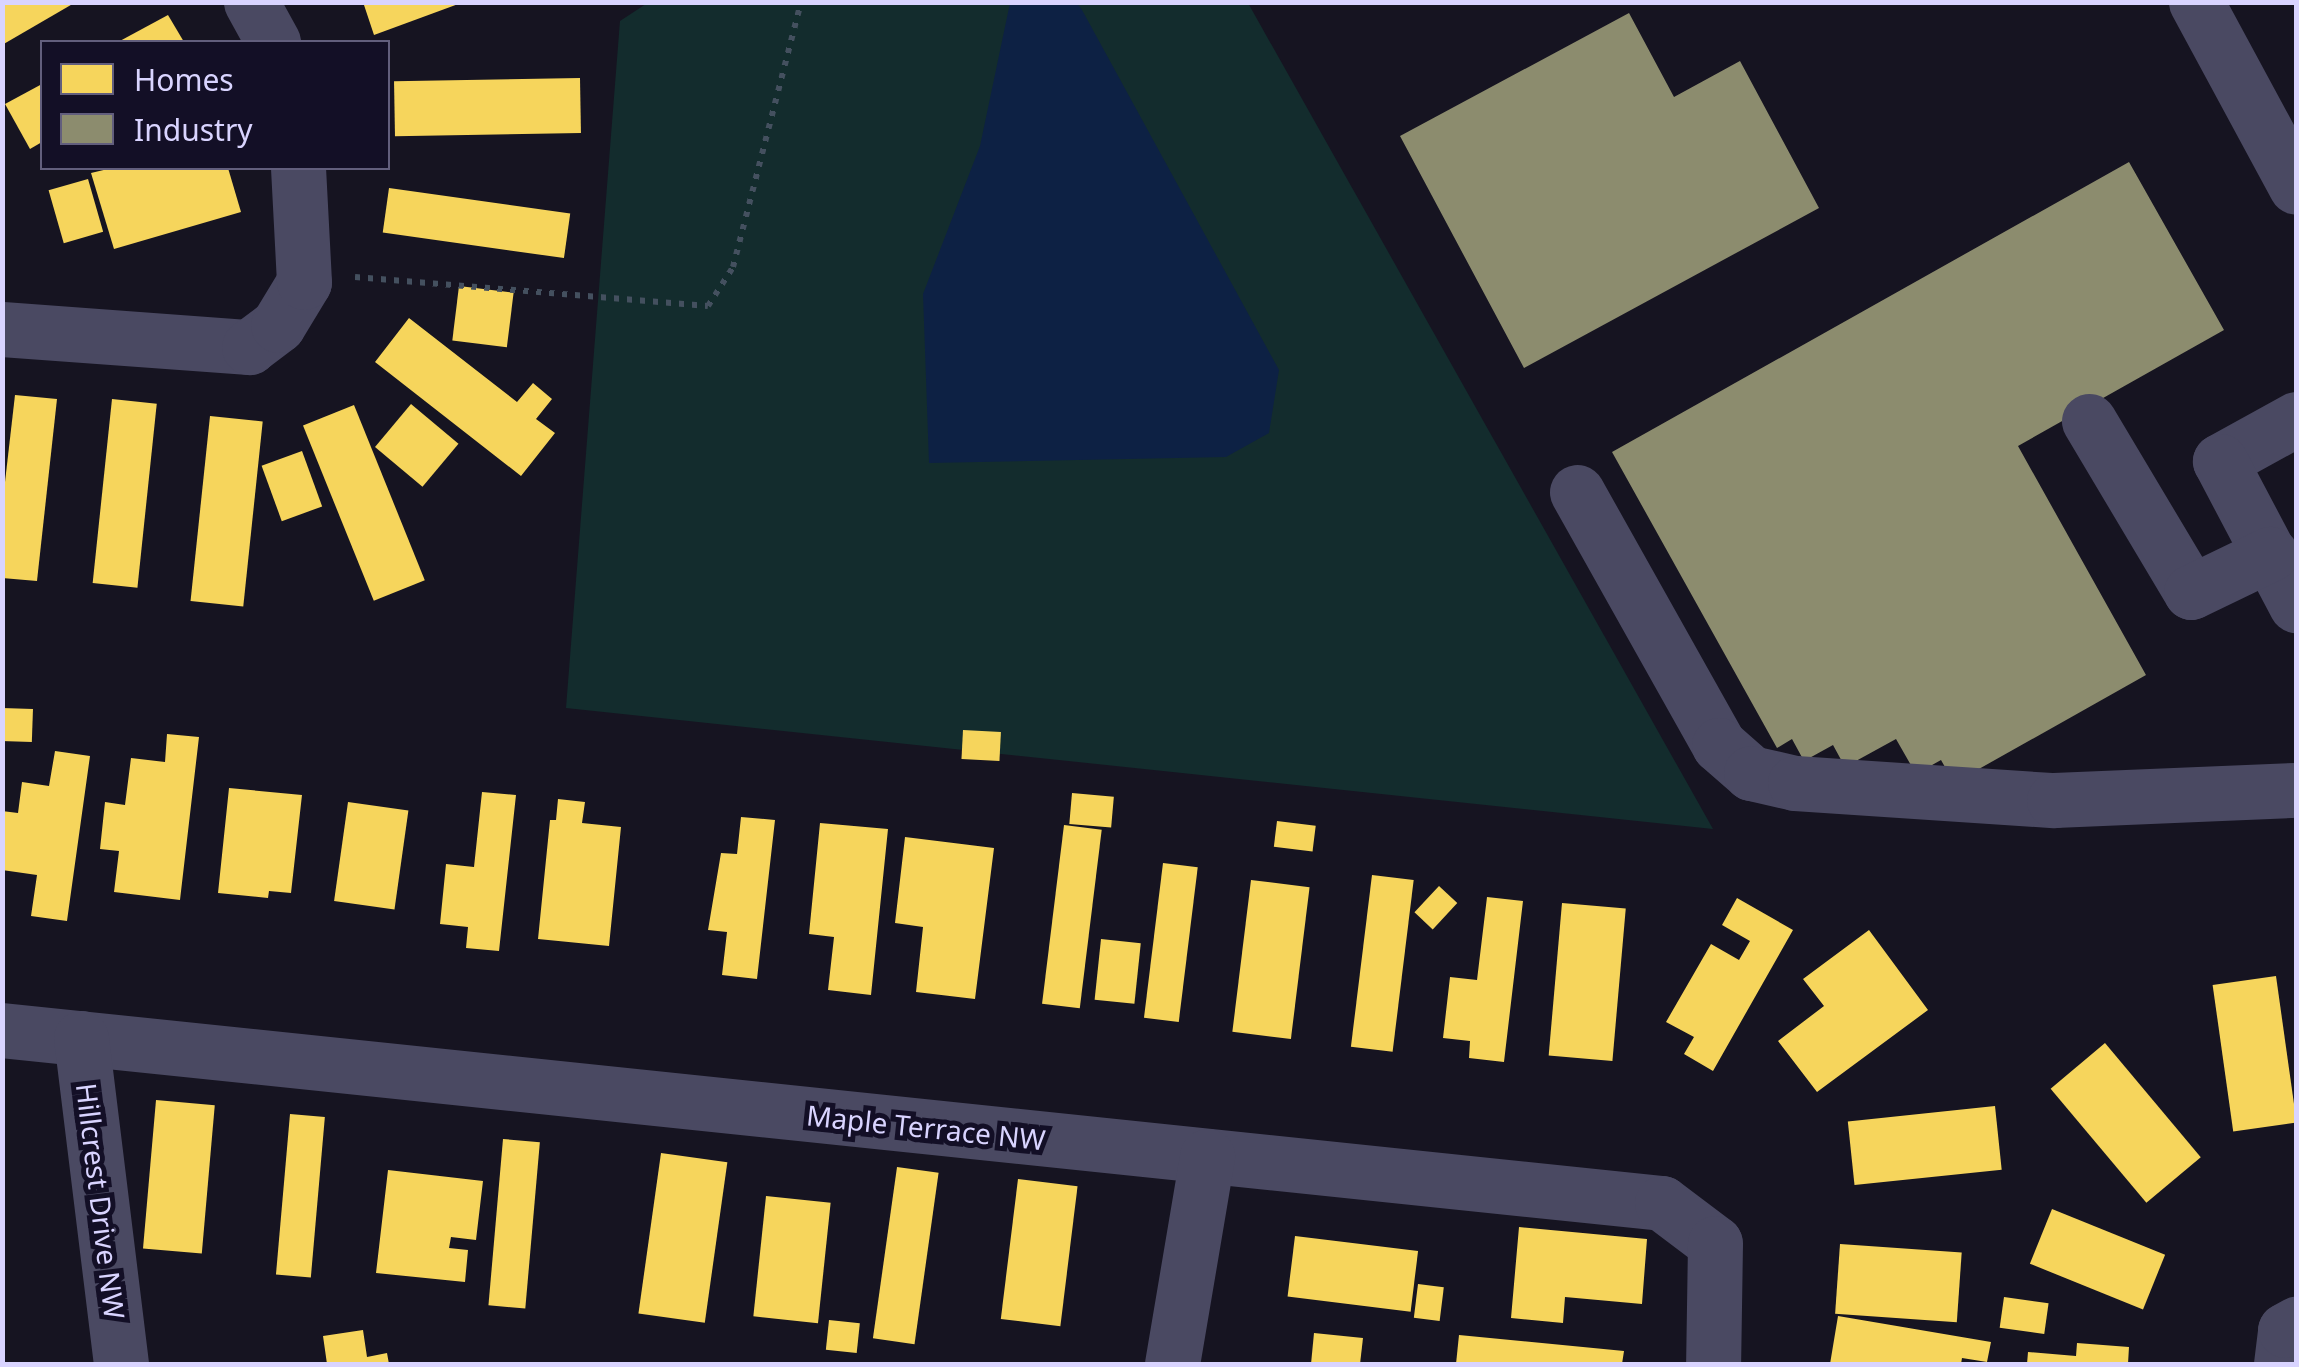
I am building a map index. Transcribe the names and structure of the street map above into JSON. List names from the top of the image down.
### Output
{
  "streets": {
    "street": ["Maple Terrace NW", "Hillcrest Drive NW"]
  },
  "crossings": [
    ["Maple Terrace NW", "Hillcrest Drive NW"]
  ],
  "legend": ["Homes", "Industry"]
}
